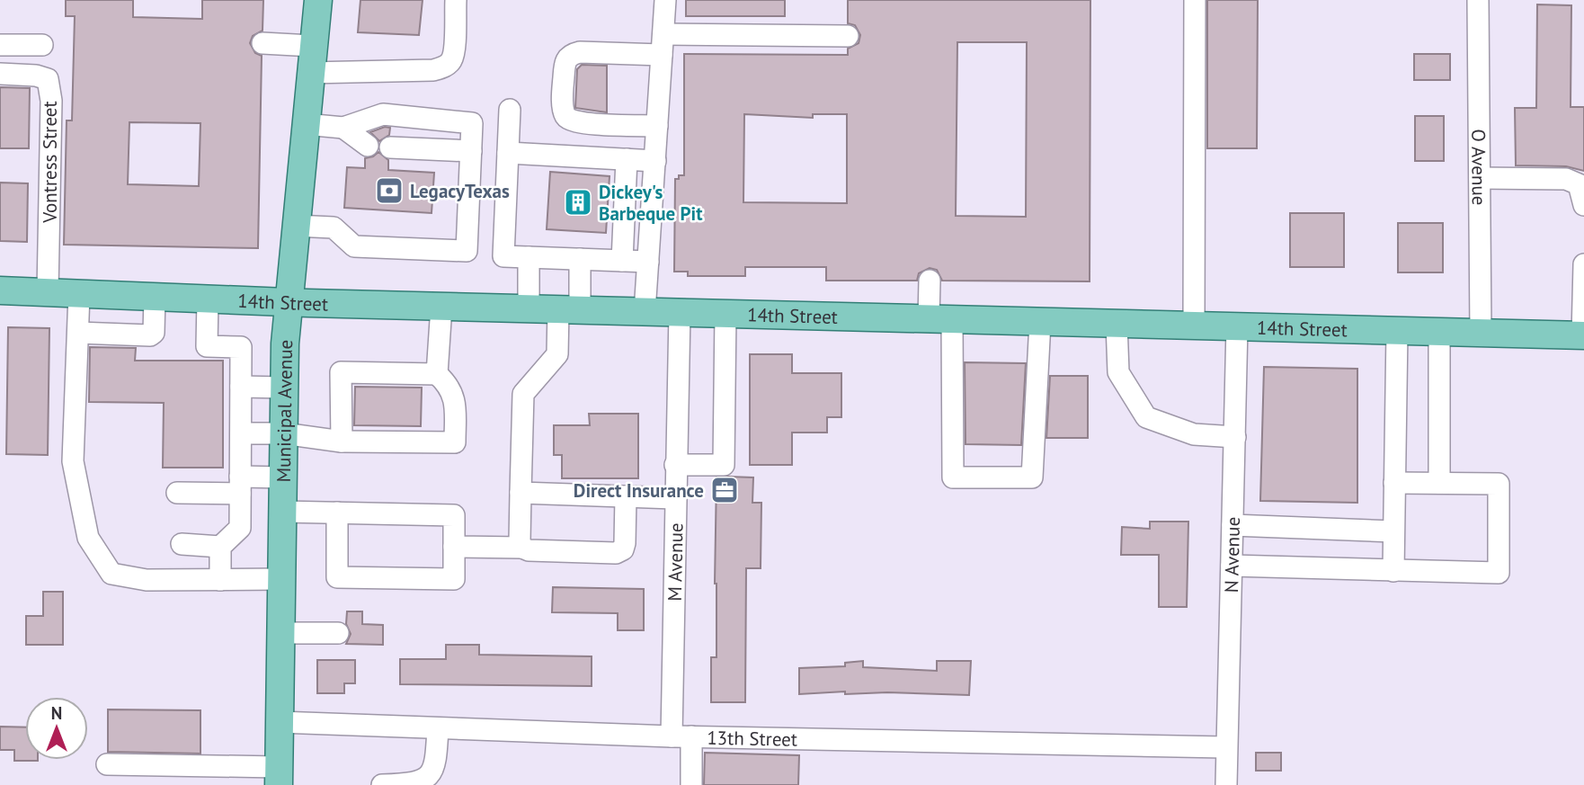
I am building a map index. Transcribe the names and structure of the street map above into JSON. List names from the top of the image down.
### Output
{
  "streets": {
    "main road": ["14th Street", "Municipal Avenue"],
    "street": [
      "Vontress Street",
      "O Avenue",
      "N Avenue",
      "M Avenue",
      "13th Street"
    ]
  },
  "crossings": [
    ["Vontress Street", "14th Street"],
    ["O Avenue", "14th Street"],
    ["14th Street", "Municipal Avenue"],
    ["14th Street", "N Avenue"],
    ["14th Street", "M Avenue"],
    ["Municipal Avenue", "13th Street"],
    ["N Avenue", "13th Street"],
    ["M Avenue", "13th Street"]
  ],
  "places": {
    "bank": ["LegacyTexas"],
    "building": ["Dickey's Barbeque Pit"],
    "office": ["Direct Insurance"]
  },
  "north": "top"
}
